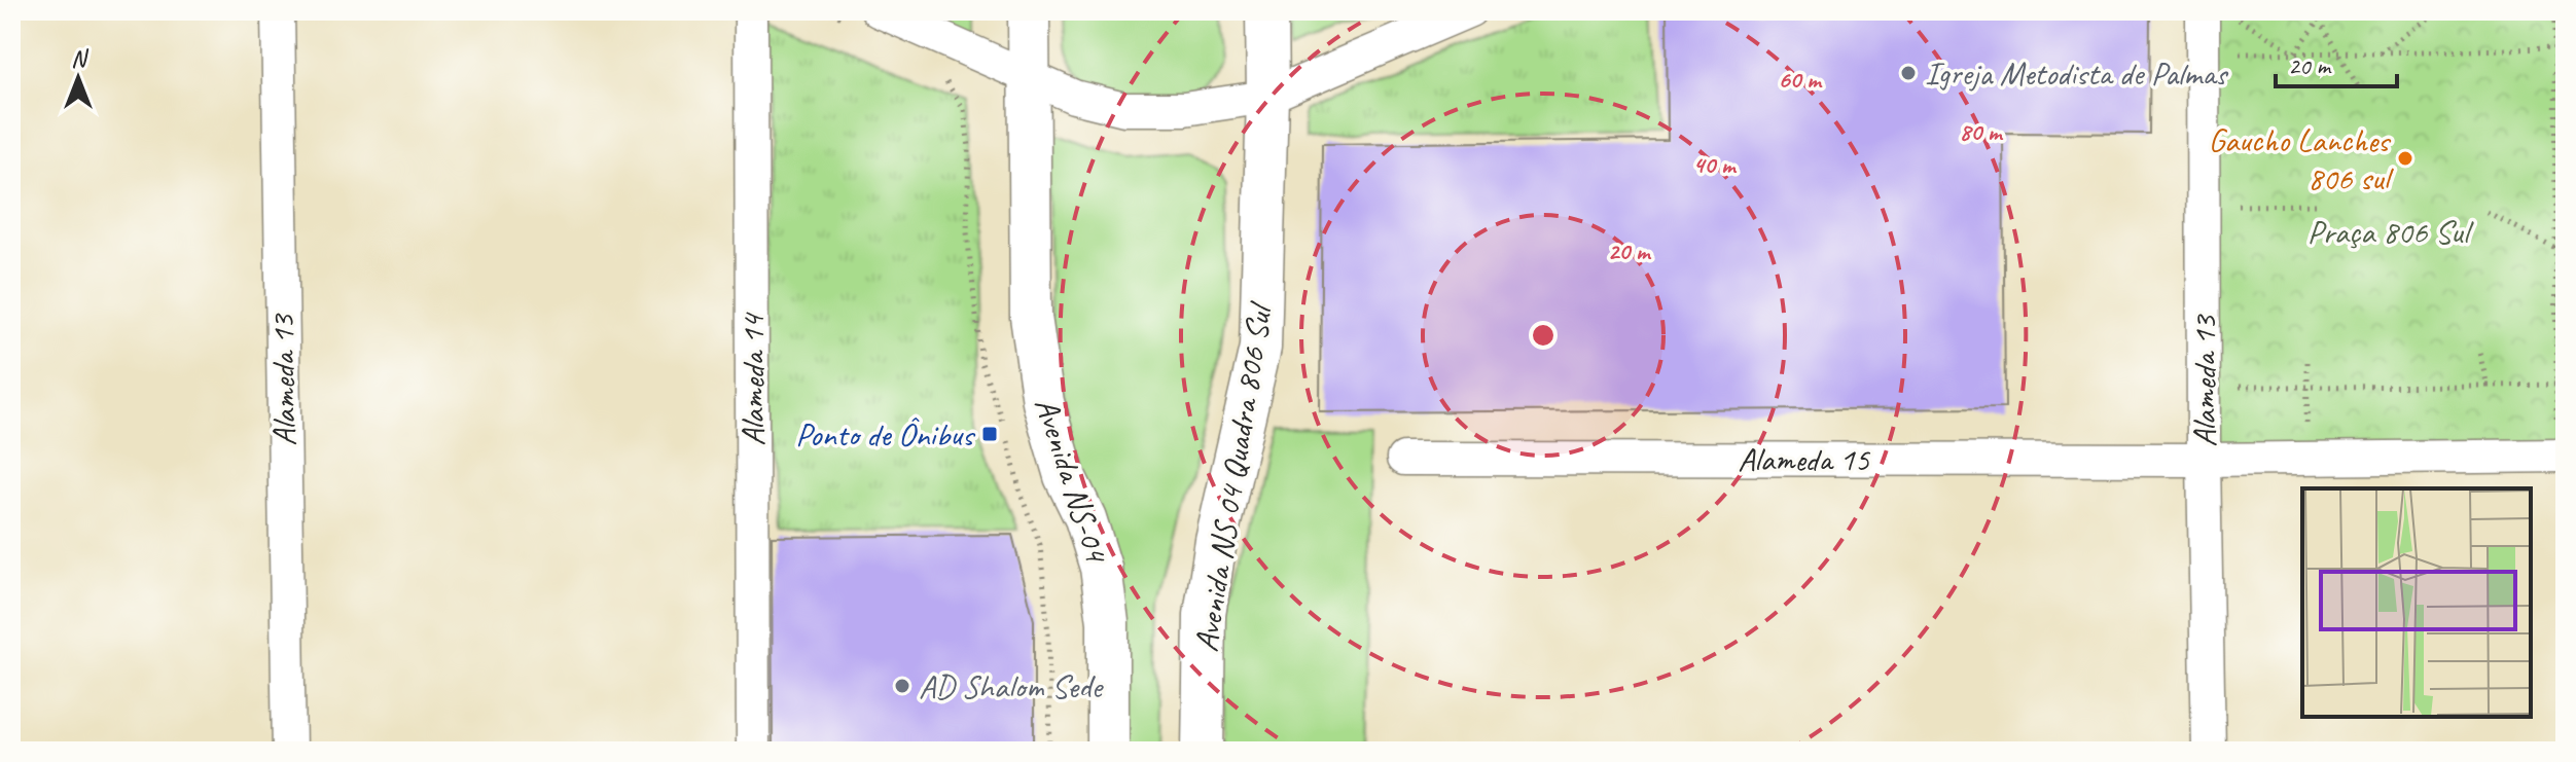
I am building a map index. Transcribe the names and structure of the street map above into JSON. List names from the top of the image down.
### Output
{
  "streets": {
    "street": [
      "Alameda 13",
      "Alameda 14",
      "Alameda 15",
      "Avenida NS-04",
      "Avenida NS 04 Quadra 806 Sul"
    ]
  },
  "crossings": [
    ["Alameda 13", "Alameda 15"]
  ],
  "parks": ["Praça 806 Sul"],
  "places": {
    "other": ["Igreja Metodista de Palmas", "Gaucho Lanches 806 sul", "AD Shalom Sede"],
    "transit": ["Ponto de Ônibus"]
  },
  "scale_bar": "20 m",
  "north": "top",
  "rings": [
    "60 m",
    "80 m",
    "40 m",
    "20 m"
  ]
}
